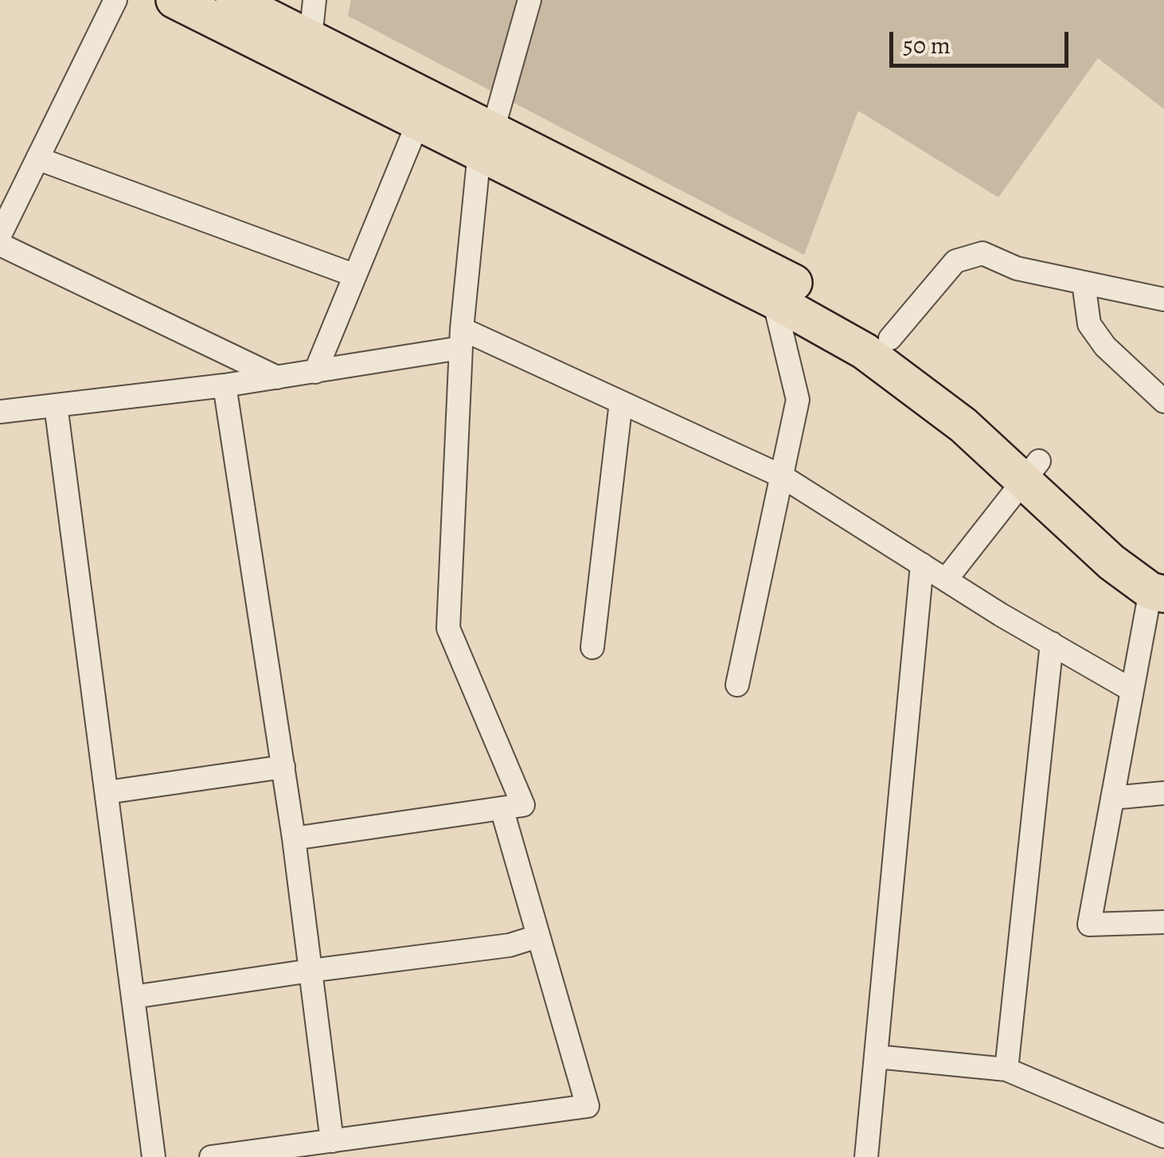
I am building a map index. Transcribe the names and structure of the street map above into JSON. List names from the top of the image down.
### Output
{
  "scale_bar": "50 m"
}
